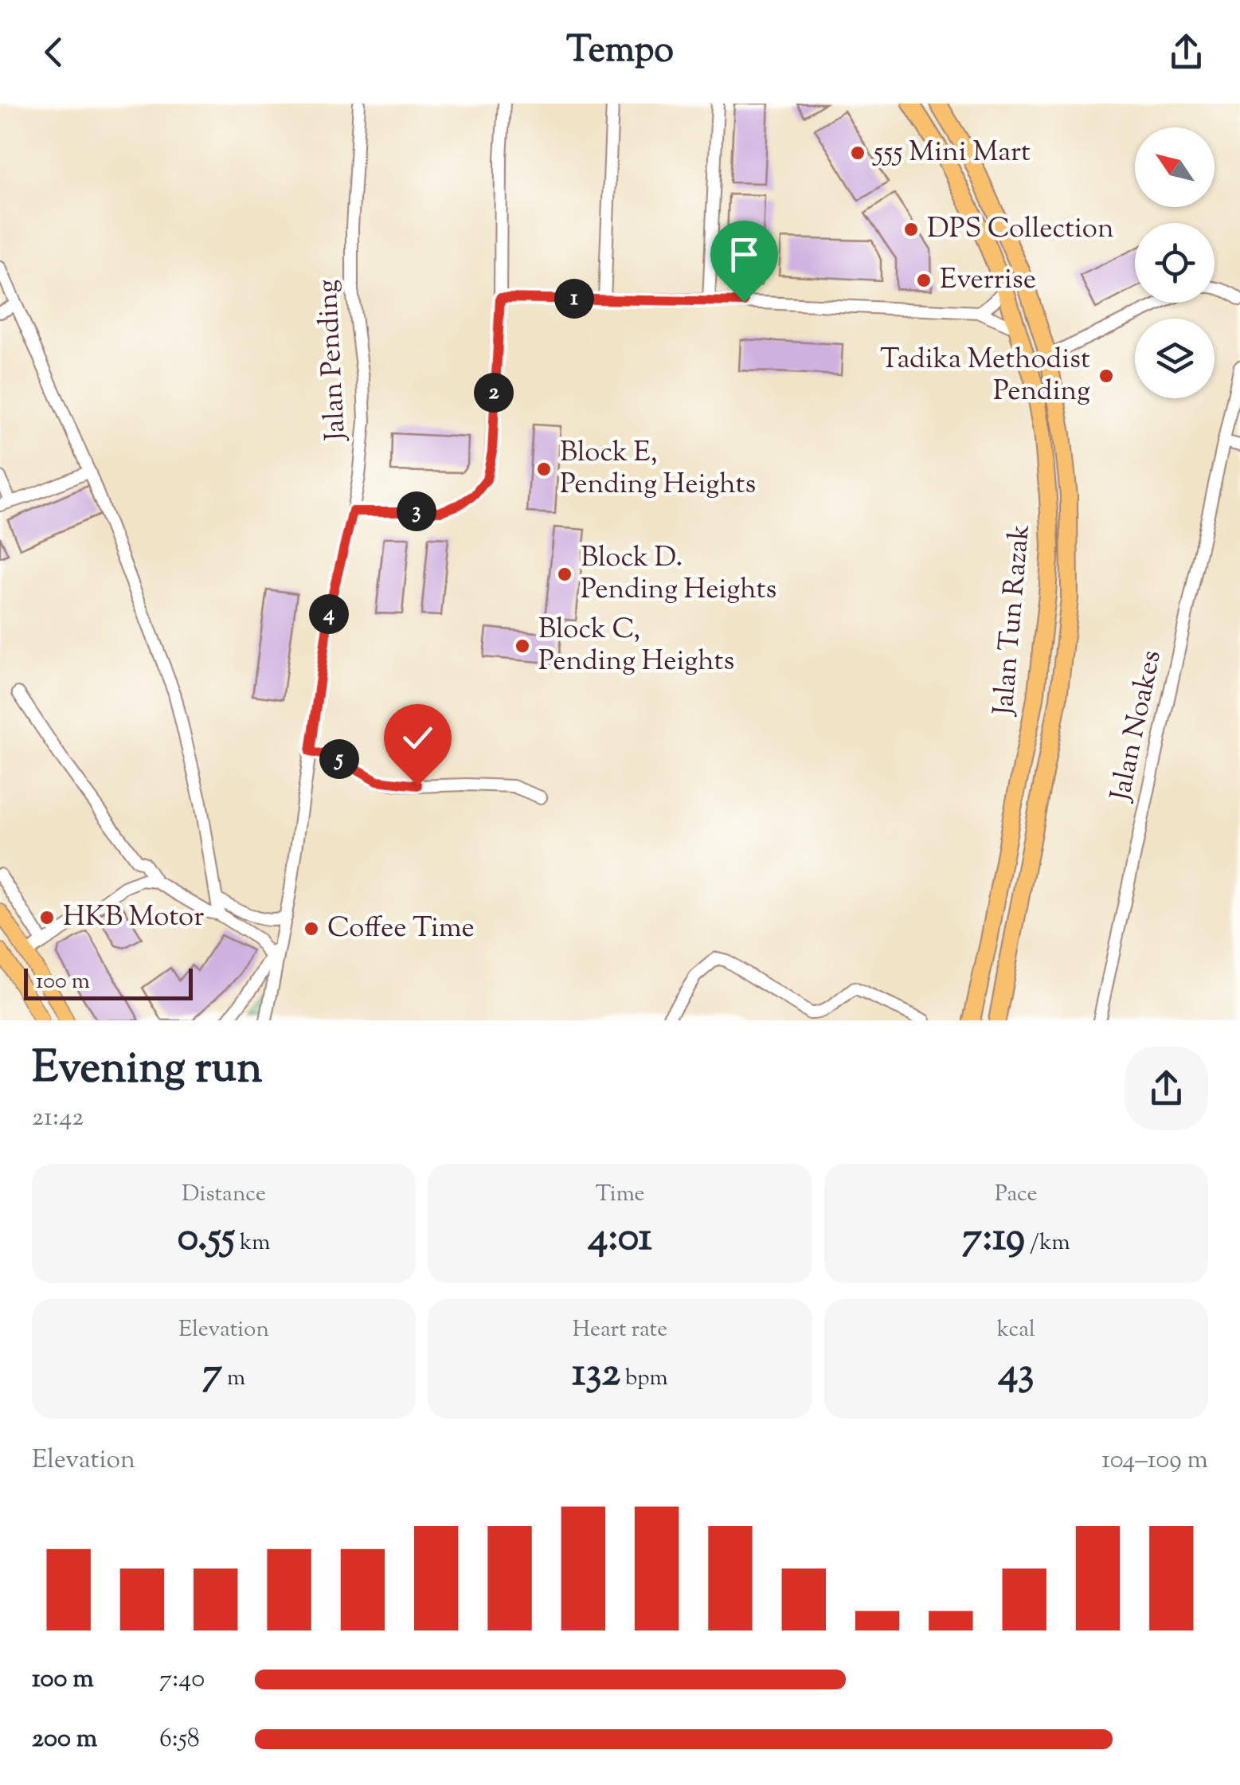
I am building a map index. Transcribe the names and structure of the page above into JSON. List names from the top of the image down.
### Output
{
  "streets": {
    "highway": ["Jalan Tun Razak"],
    "street": ["Jalan Pending", "Jalan Noakes"]
  },
  "places": [
    "555 Mini Mart",
    "DPS Collection",
    "Everrise",
    "Tadika Methodist Pending",
    "Block E, Pending Heights",
    "Block D. Pending Heights",
    "Block C, Pending Heights",
    "HKB Motor",
    "Coffee Time"
  ],
  "scale_bar": "100 m",
  "north": "top left",
  "page": {
    "header": "Tempo",
    "pins": [
      "1",
      "2",
      "3",
      "4",
      "5"
    ],
    "scale": "100 m",
    "heading": ["Evening run", "21:42"],
    "stats": [
      ["Distance", "0.55 km"],
      ["Time", "4:01"],
      ["Pace", "7:19 /km"],
      ["Elevation", "7 m"],
      ["Heart rate", "132 bpm"],
      ["kcal", "43"]
    ],
    "chart": ["Elevation", "104–109 m"],
    "list": [
      {
        "name": "100 m",
        "note": "7:40"
      },
      {
        "name": "200 m",
        "note": "6:58"
      }
    ]
  }
}
